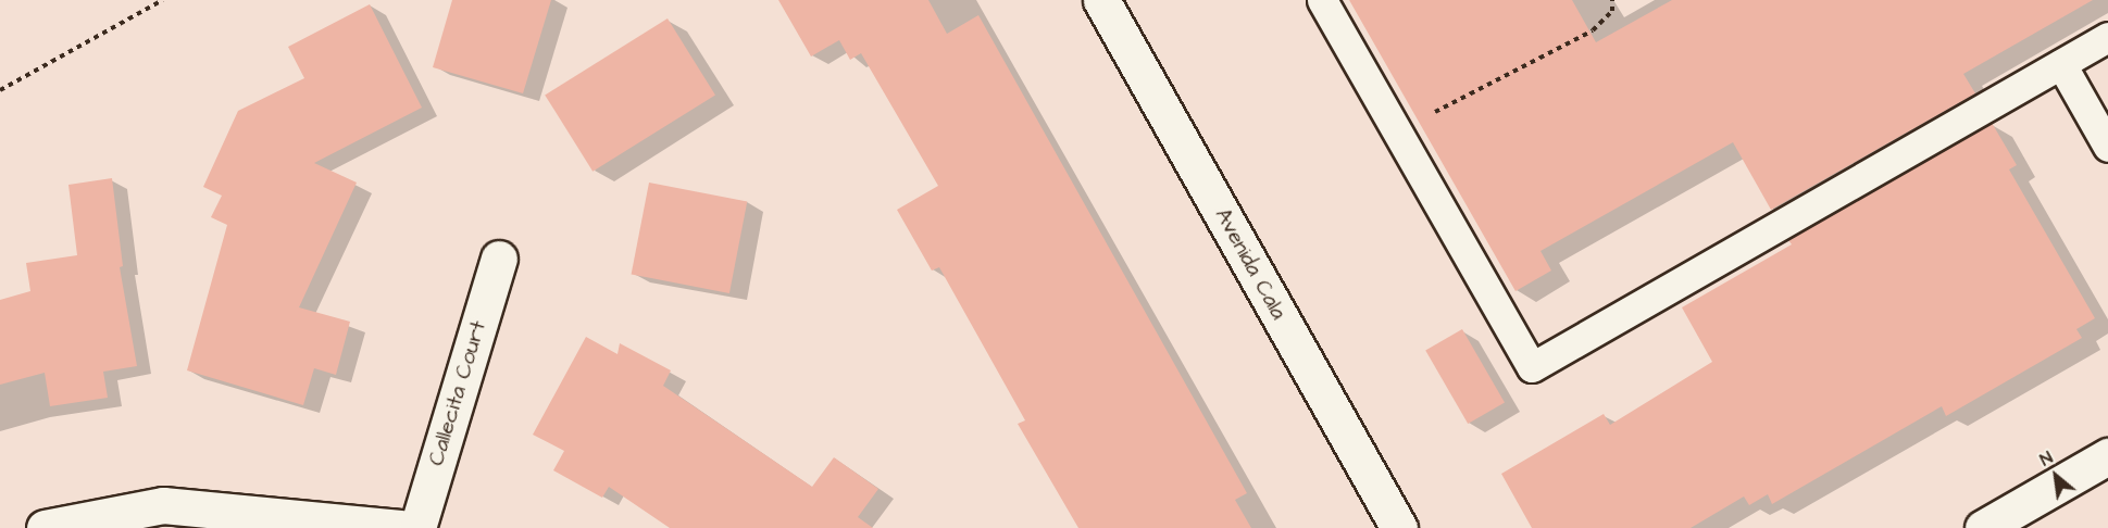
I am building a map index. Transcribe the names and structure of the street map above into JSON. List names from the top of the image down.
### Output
{
  "streets": {
    "street": ["Avenida Cala", "Callecita Court"]
  },
  "north": "top left"
}
